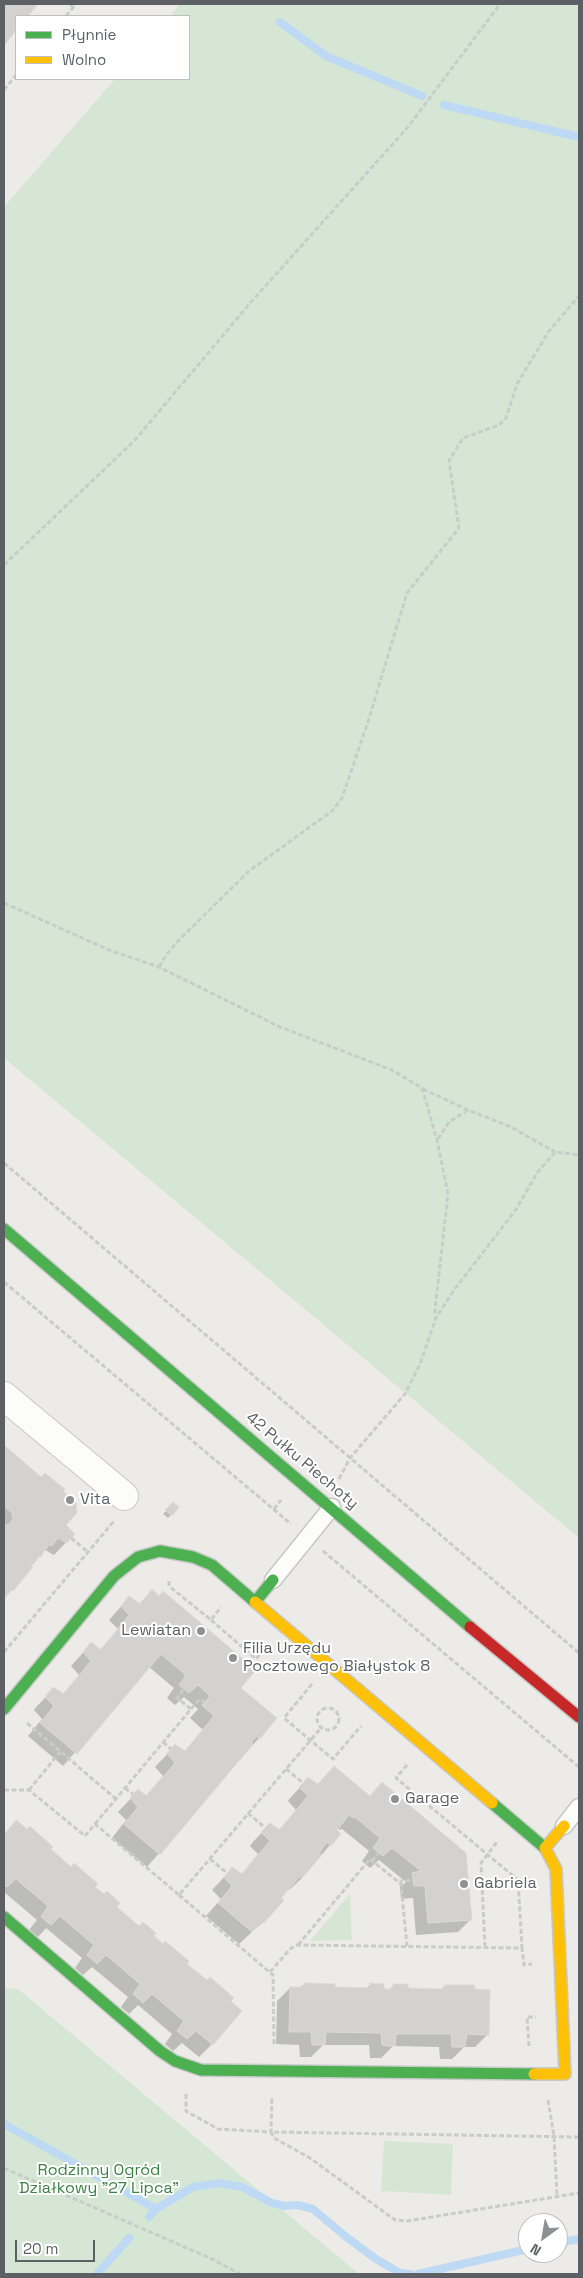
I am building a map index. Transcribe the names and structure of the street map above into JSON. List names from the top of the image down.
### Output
{
  "streets": {
    "street": ["42 Pułku Piechoty"]
  },
  "parks": ["Rodzinny Ogród Działkowy \"27 Lipca\""],
  "places": [
    "Vita",
    "Lewiatan",
    "Filia Urzędu Pocztowego Białystok 8",
    "Garage",
    "Gabriela"
  ],
  "legend": ["Płynnie", "Wolno"],
  "scale_bar": "20 m",
  "north": "bottom left"
}
